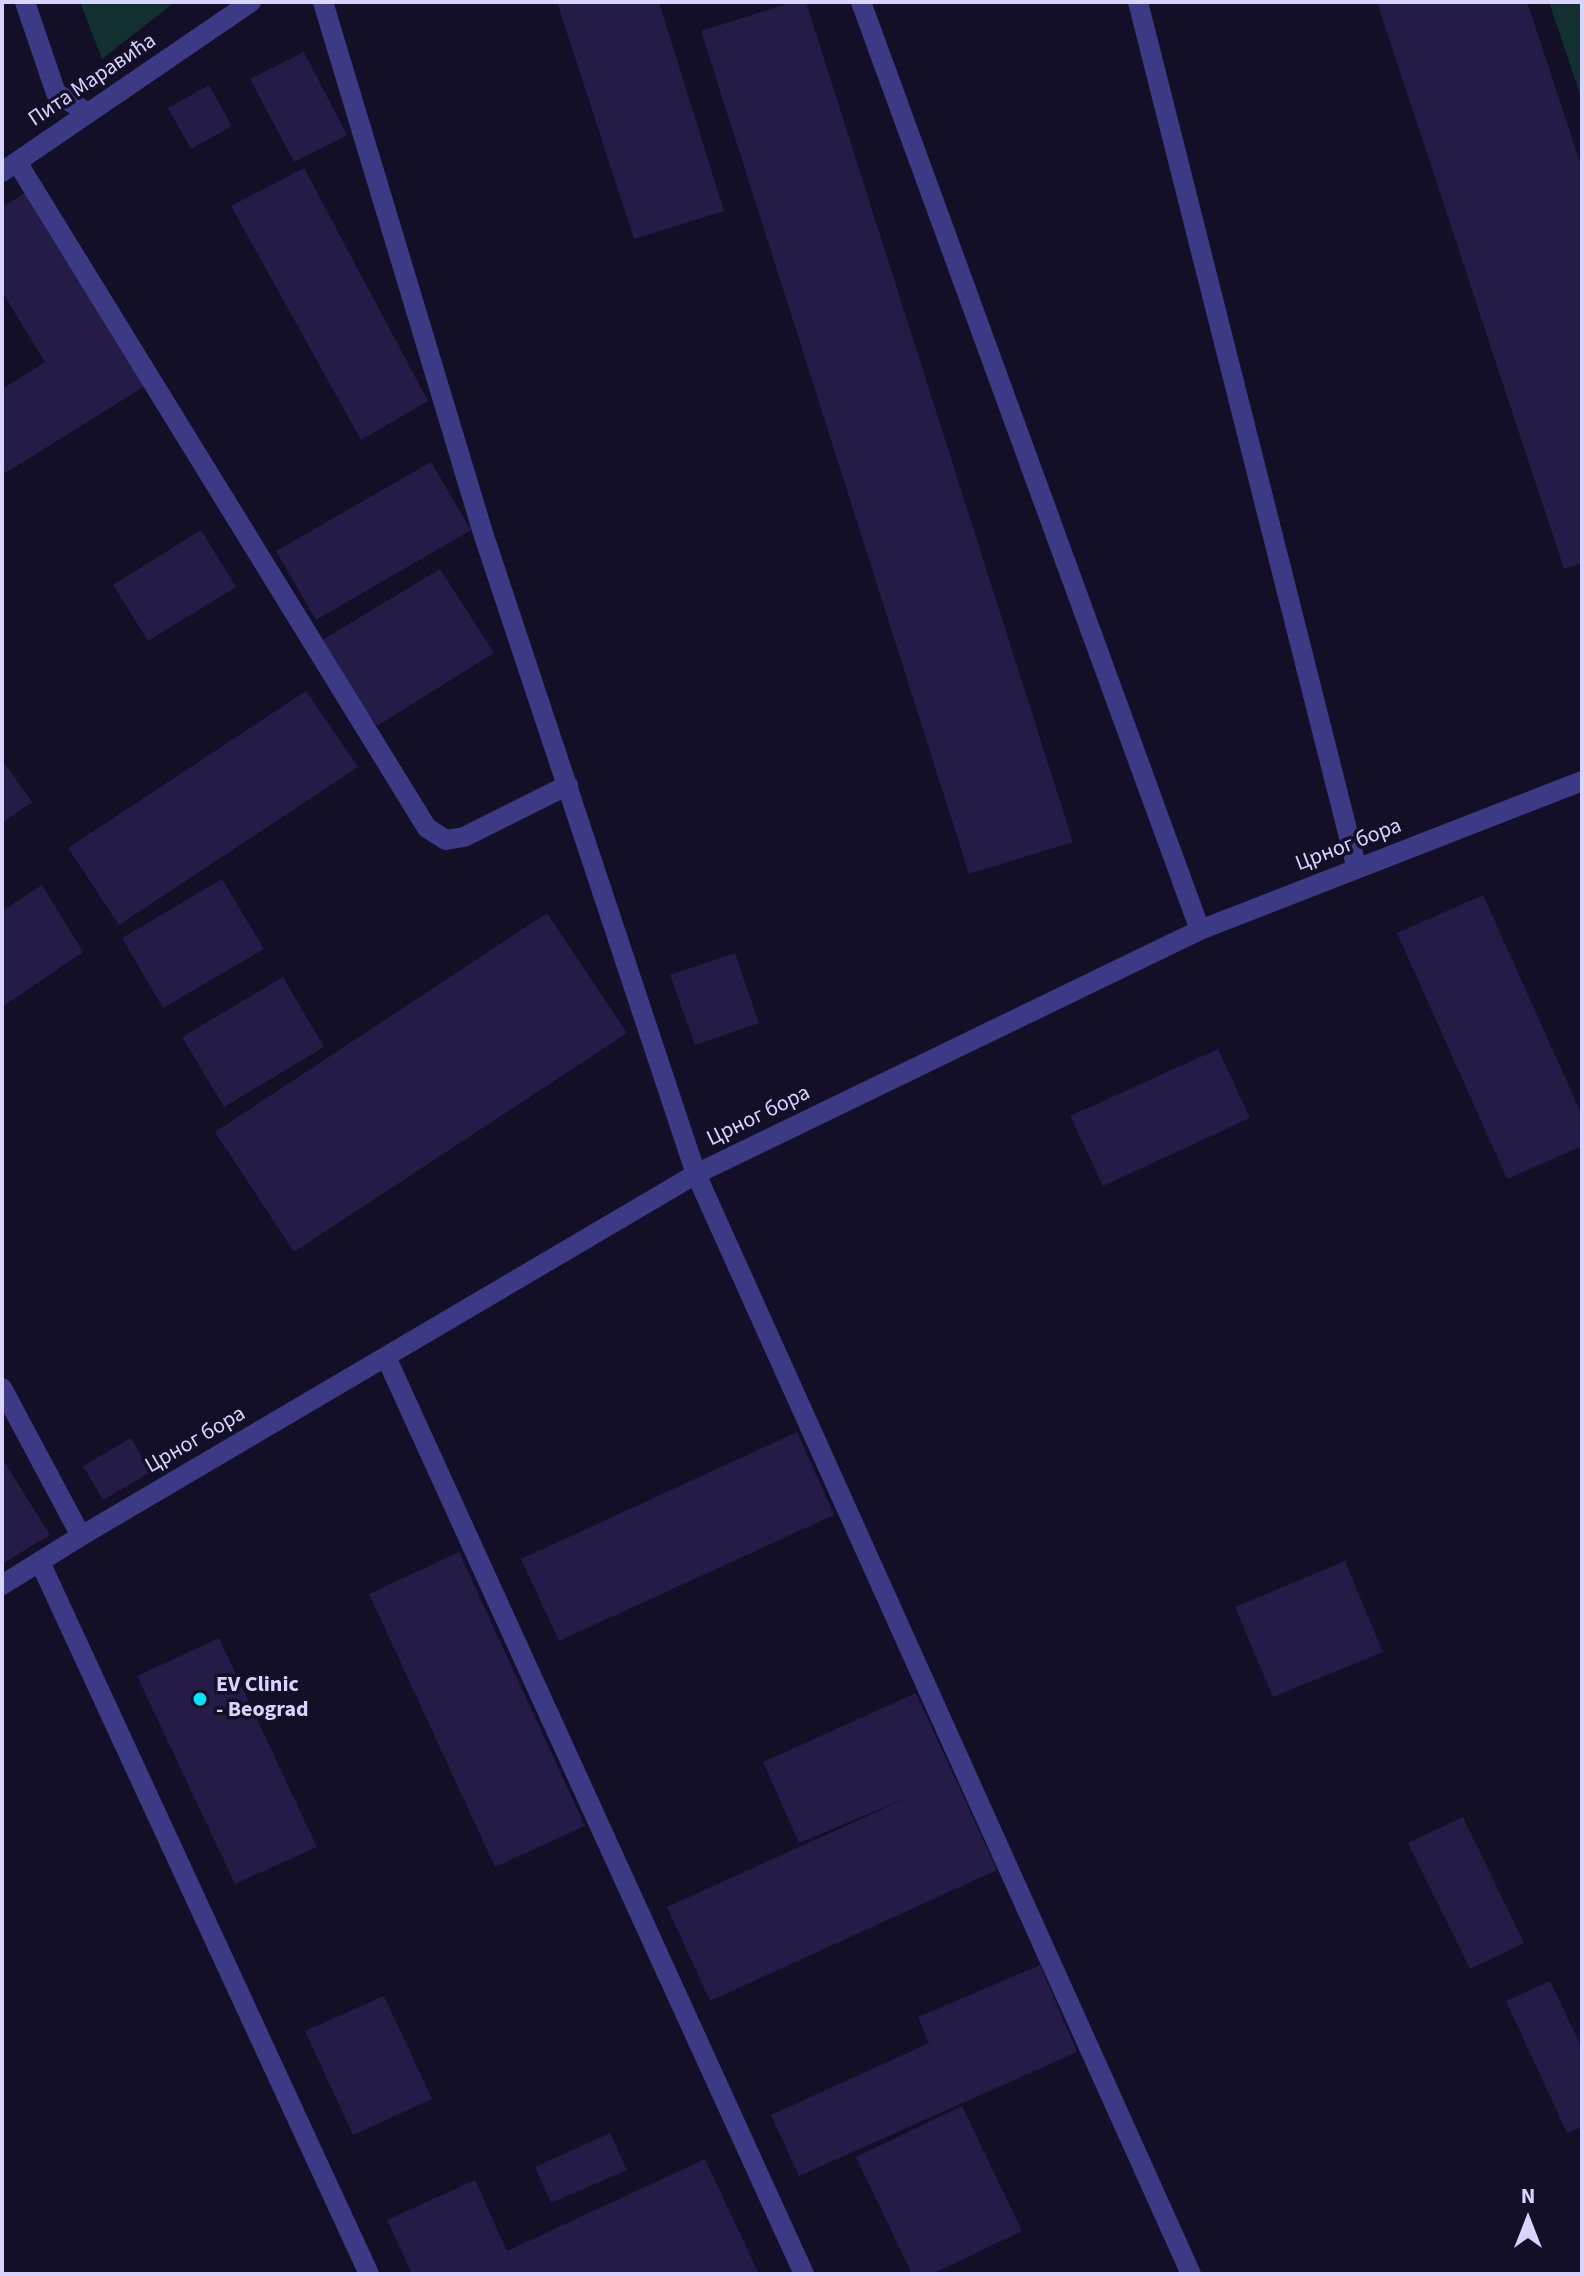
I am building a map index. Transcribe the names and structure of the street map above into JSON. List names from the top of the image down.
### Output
{
  "streets": {
    "lane": ["Пита Маравића", "Црног бора"]
  },
  "places": ["EV Clinic - Beograd"],
  "north": "top"
}
